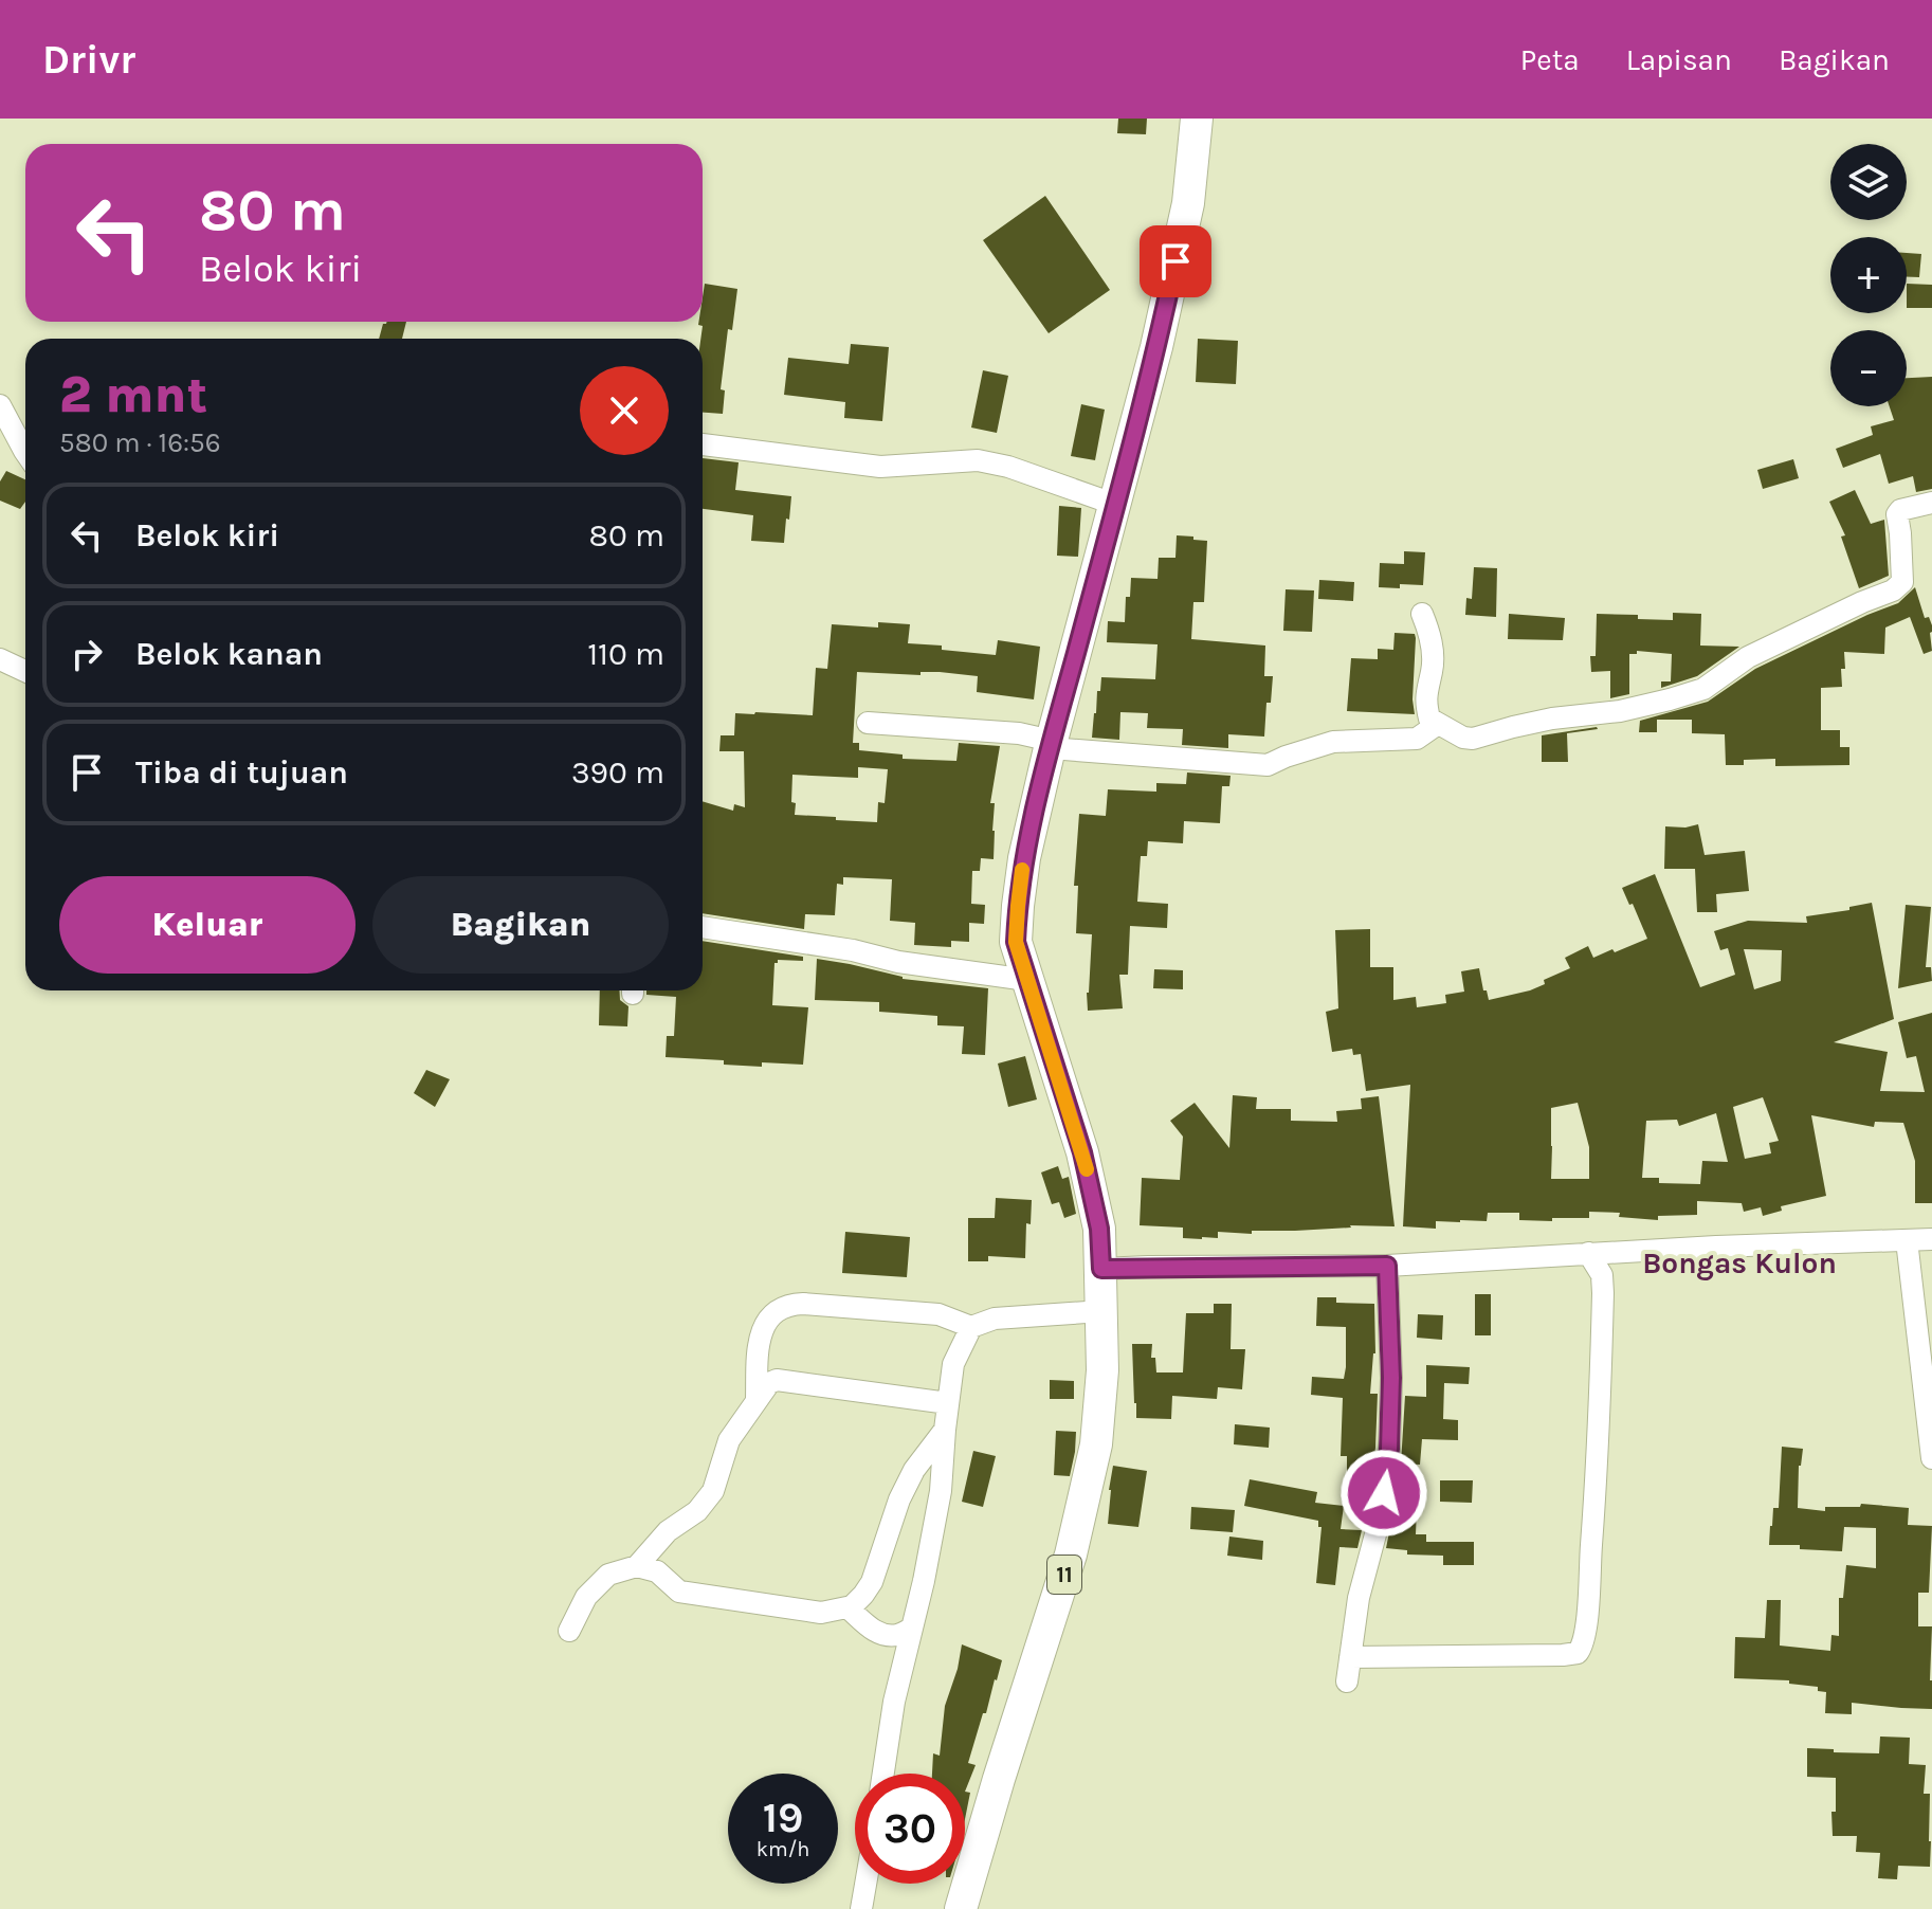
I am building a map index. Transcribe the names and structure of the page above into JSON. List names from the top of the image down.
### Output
{
  "streets": {
    "highway": ["11"]
  },
  "districts": ["Bongas Kulon"],
  "page": {
    "header": "Drivr",
    "nav": ["Peta", "Lapisan", "Bagikan"],
    "map_buttons": ["+", "−"],
    "turn": ["80 m", "Belok kiri"],
    "heading": ["2 mnt", "580 m · 16:56"],
    "list": [
      {
        "name": "Belok kiri",
        "value": "80 m"
      },
      {
        "name": "Belok kanan",
        "value": "110 m"
      },
      {
        "name": "Tiba di tujuan",
        "value": "390 m"
      }
    ],
    "buttons": ["Keluar", "Bagikan"],
    "speed": "19 km/h",
    "limit": "30"
  }
}
